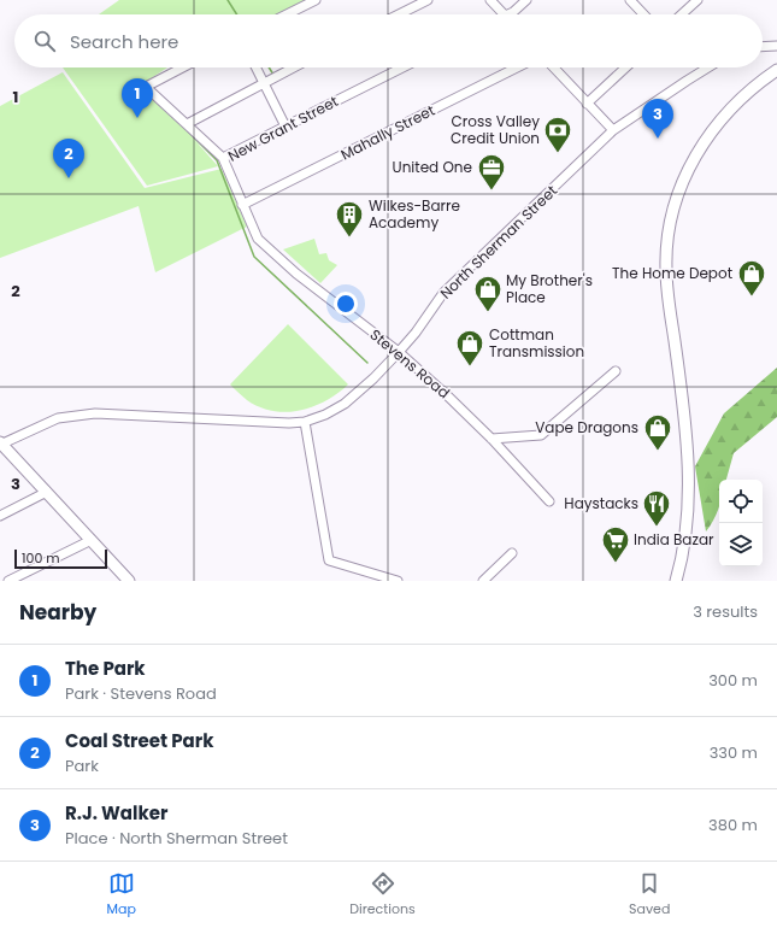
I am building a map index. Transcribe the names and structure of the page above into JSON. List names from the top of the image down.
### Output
{
  "streets": {
    "street": [
      "New Grant Street",
      "Mahally Street",
      "North Sherman Street",
      "Stevens Road"
    ]
  },
  "crossings": [
    ["New Grant Street", "Mahally Street"],
    ["New Grant Street", "Stevens Road"],
    ["North Sherman Street", "Stevens Road"]
  ],
  "places": {
    "bank": ["Cross Valley Credit Union"],
    "office": ["United One"],
    "building": ["Wilkes-Barre Academy"],
    "shop": [
      "The Home Depot",
      "My Brother's Place",
      "Cottman Transmission",
      "Vape Dragons"
    ],
    "restaurant": ["Haystacks"],
    "supermarket": ["India Bazar"]
  },
  "scale_bar": "100 m",
  "page": {
    "search": "Search here",
    "pins": ["1", "3", "2"],
    "scale": "100 m",
    "heading": ["Nearby", "3 results"],
    "list": [
      {
        "mark": "1",
        "name": "The Park",
        "note": "Park · Stevens Road",
        "value": "300 m"
      },
      {
        "mark": "2",
        "name": "Coal Street Park",
        "note": "Park",
        "value": "330 m"
      },
      {
        "mark": "3",
        "name": "R.J. Walker",
        "note": "Place · North Sherman Street",
        "value": "380 m"
      }
    ],
    "nav": ["Map", "Directions", "Saved"]
  },
  "grid": {
    "rows": ["1", "2", "3"]
  }
}
